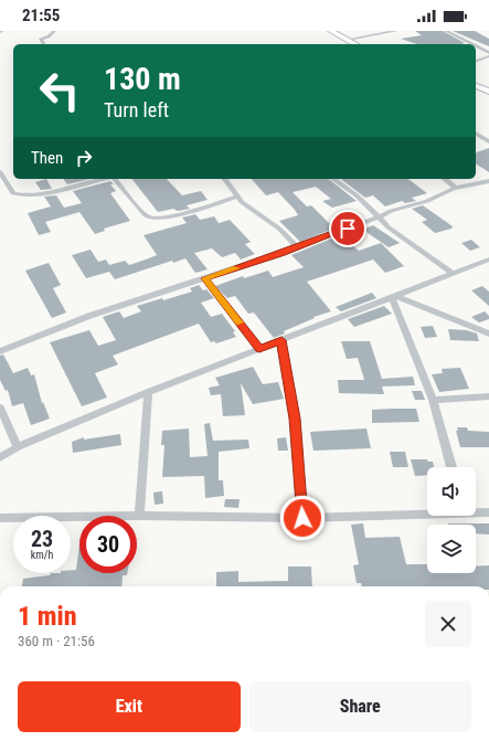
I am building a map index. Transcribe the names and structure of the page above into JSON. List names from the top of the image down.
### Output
{
  "page": {
    "status": "21:55",
    "turn": ["130 m", "Turn left"],
    "then": "Then",
    "speed": "23 km/h",
    "limit": "30",
    "heading": ["1 min", "360 m · 21:56"],
    "buttons": ["Exit", "Share"]
  }
}
